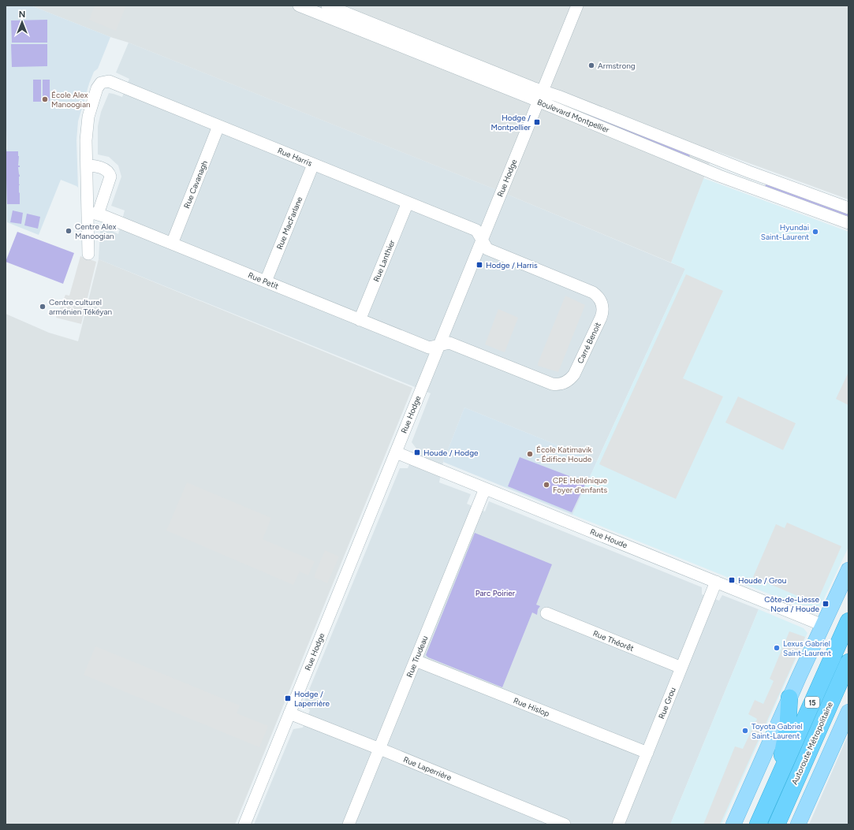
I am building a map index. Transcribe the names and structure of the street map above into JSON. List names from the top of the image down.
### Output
{
  "streets": {
    "highway": ["15", "Autoroute Métropolitaine"],
    "street": [
      "Boulevard Montpellier",
      "Rue Harris",
      "Rue Hodge",
      "Rue Cavanagh",
      "Rue MacFarlane",
      "Rue Lanthier",
      "Rue Petit",
      "Carré Benoit",
      "Rue Houde",
      "Rue Théorêt",
      "Rue Trudeau",
      "Rue Grou",
      "Rue Hislop",
      "Rue Laperrière"
    ]
  },
  "crossings": [
    ["Boulevard Montpellier", "Rue Hodge"],
    ["Rue Harris", "Rue Hodge"],
    ["Rue Harris", "Rue Cavanagh"],
    ["Rue Harris", "Rue MacFarlane"],
    ["Rue Harris", "Rue Lanthier"],
    ["Rue Harris", "Carré Benoit"],
    ["Rue Hodge", "Rue Petit"],
    ["Rue Hodge", "Carré Benoit"],
    ["Rue Hodge", "Rue Houde"],
    ["Rue Hodge", "Rue Laperrière"],
    ["Rue Cavanagh", "Rue Petit"],
    ["Rue MacFarlane", "Rue Petit"],
    ["Rue Lanthier", "Rue Petit"],
    ["Rue Petit", "Carré Benoit"],
    ["Rue Houde", "Rue Trudeau"],
    ["Rue Houde", "Rue Grou"],
    ["Rue Théorêt", "Rue Grou"],
    ["Rue Trudeau", "Rue Hislop"],
    ["Rue Trudeau", "Rue Laperrière"],
    ["Rue Grou", "Rue Hislop"]
  ],
  "parks": ["Parc Poirier"],
  "places": {
    "other": [
      "Armstrong",
      "École Alex Manoogian",
      "Centre Alex Manoogian",
      "Hyundai Saint-Laurent",
      "Centre culturel arménien Tékéyan",
      "École Katimavik - Édifice Houde",
      "CPE Hellénique Foyer d'enfants",
      "Lexus Gabriel Saint-Laurent",
      "Toyota Gabriel Saint-Laurent"
    ],
    "transit": [
      "Hodge / Montpellier",
      "Hodge / Harris",
      "Houde / Hodge",
      "Houde / Grou",
      "Côte-de-Liesse Nord / Houde",
      "Hodge / Laperrière"
    ]
  },
  "north": "top"
}
